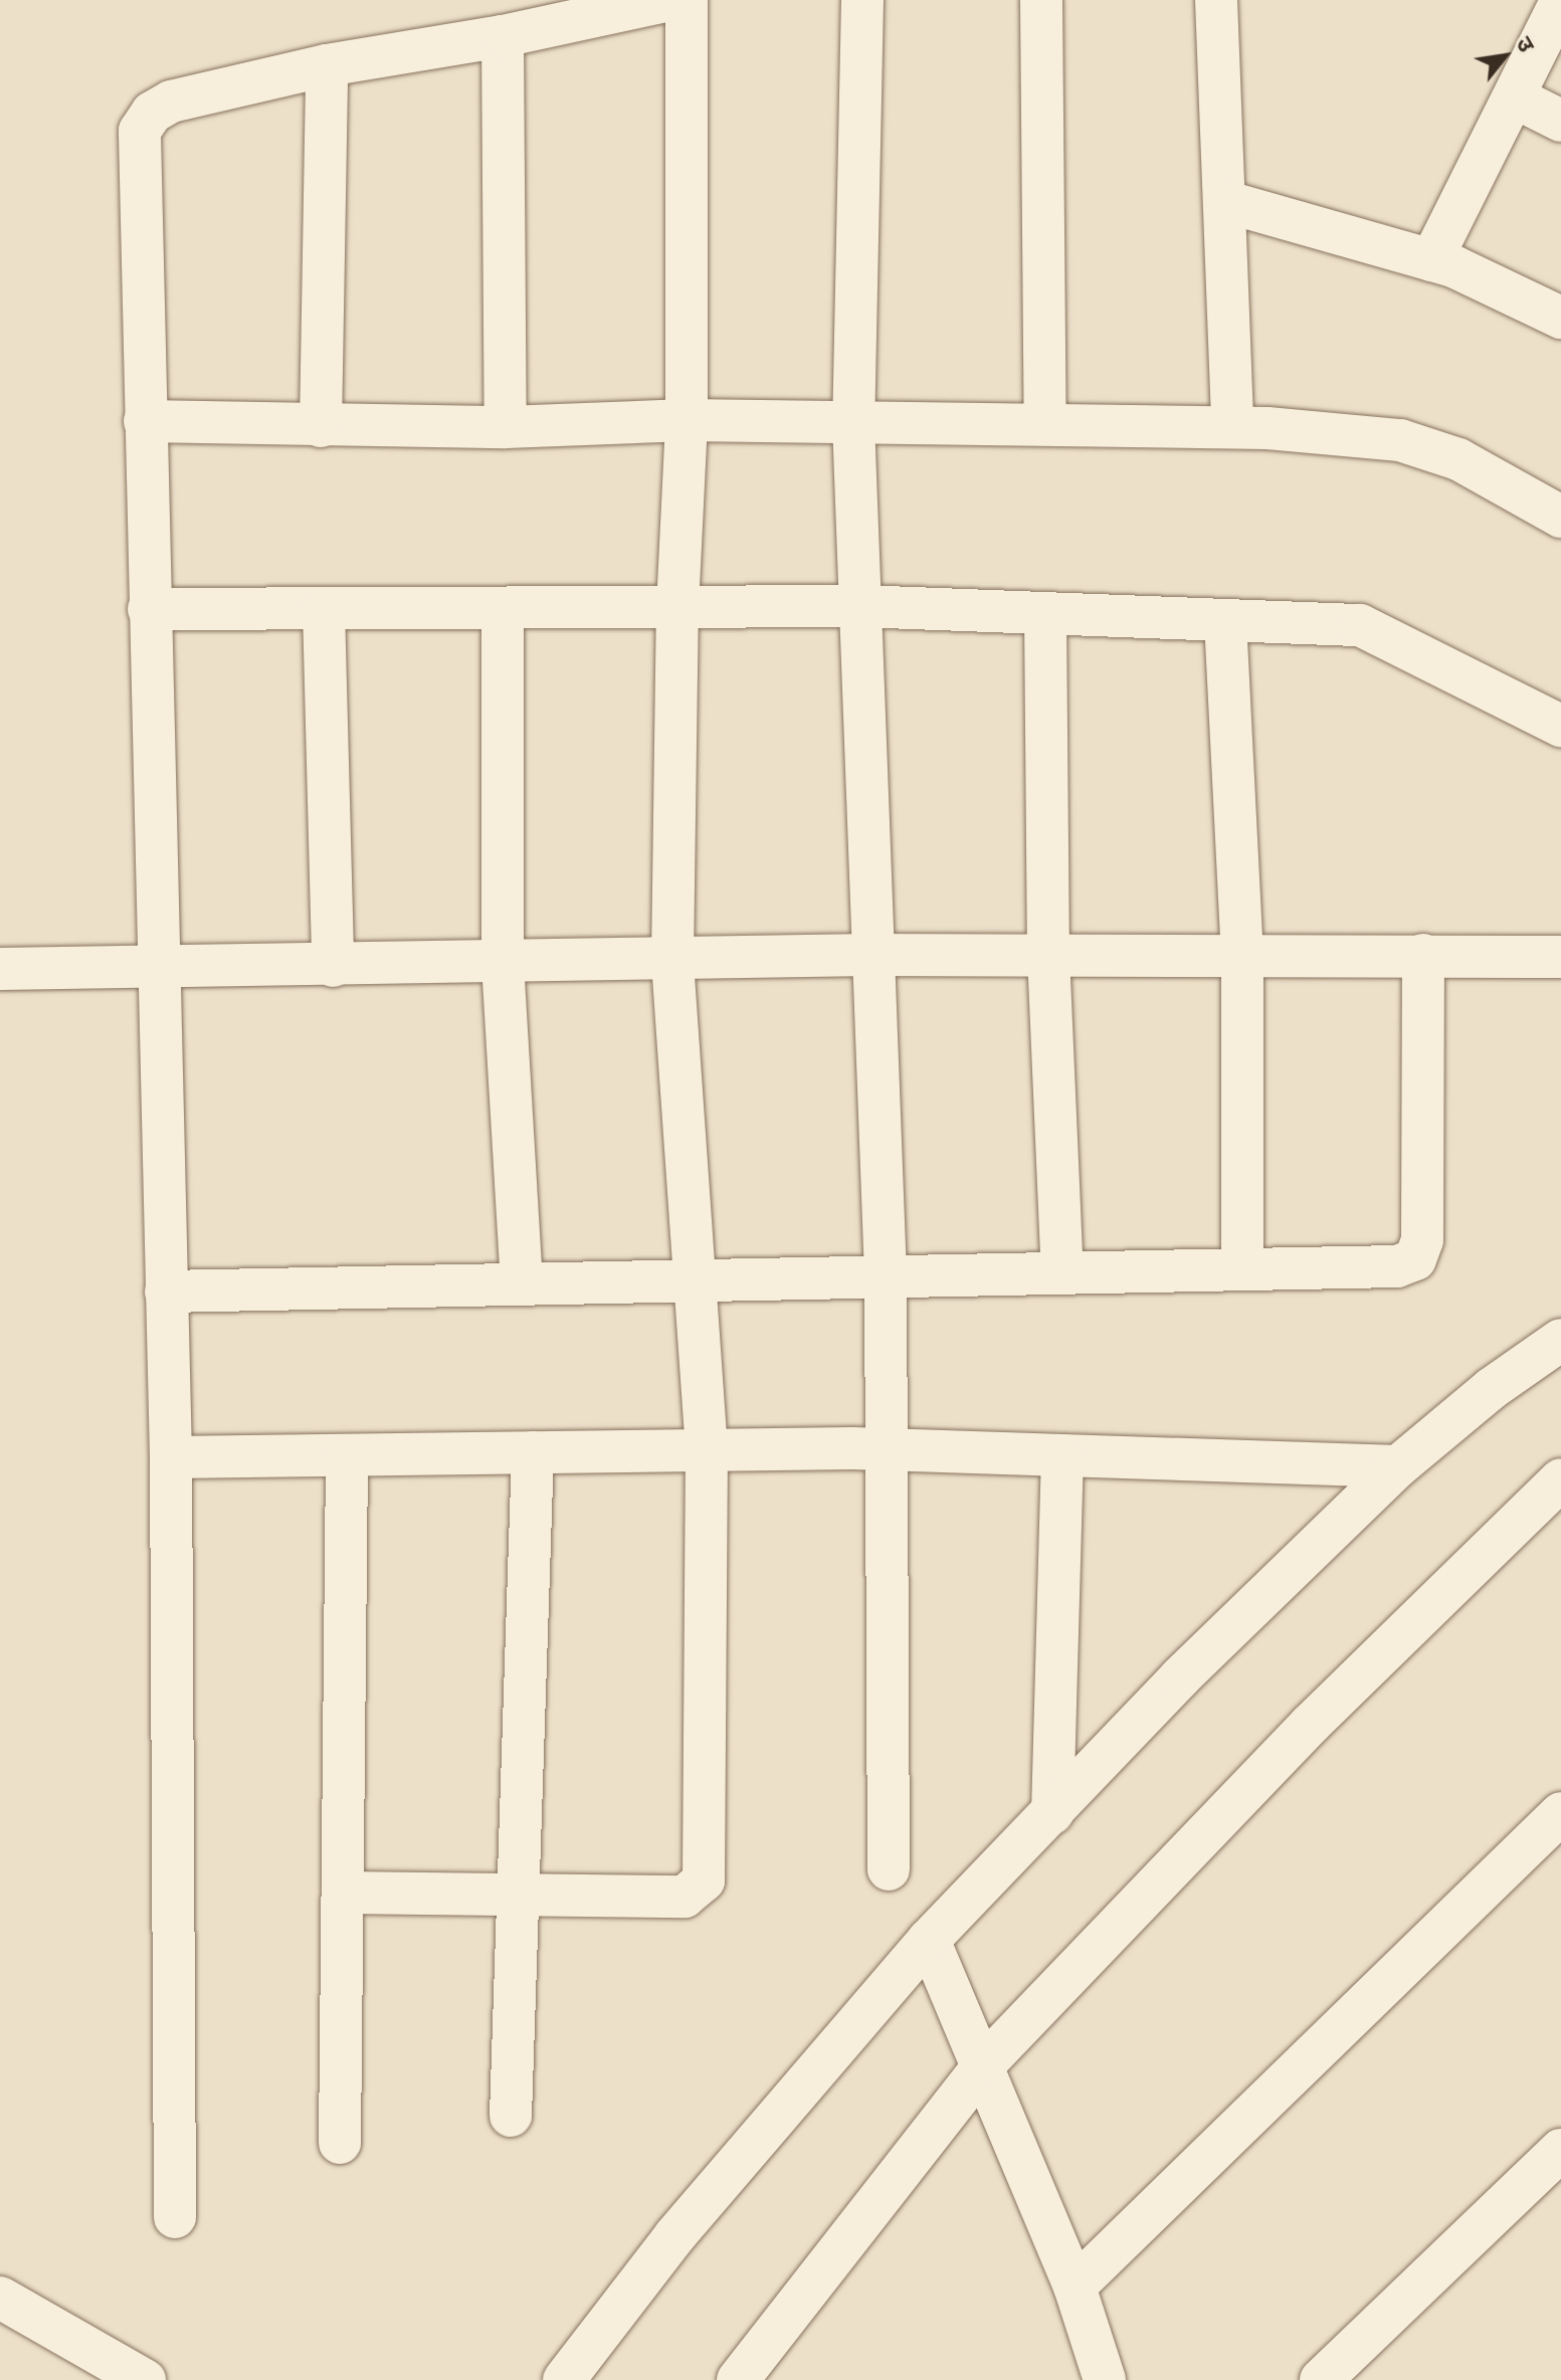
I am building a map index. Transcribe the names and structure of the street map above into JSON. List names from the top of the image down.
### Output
{
  "north": "top right"
}
